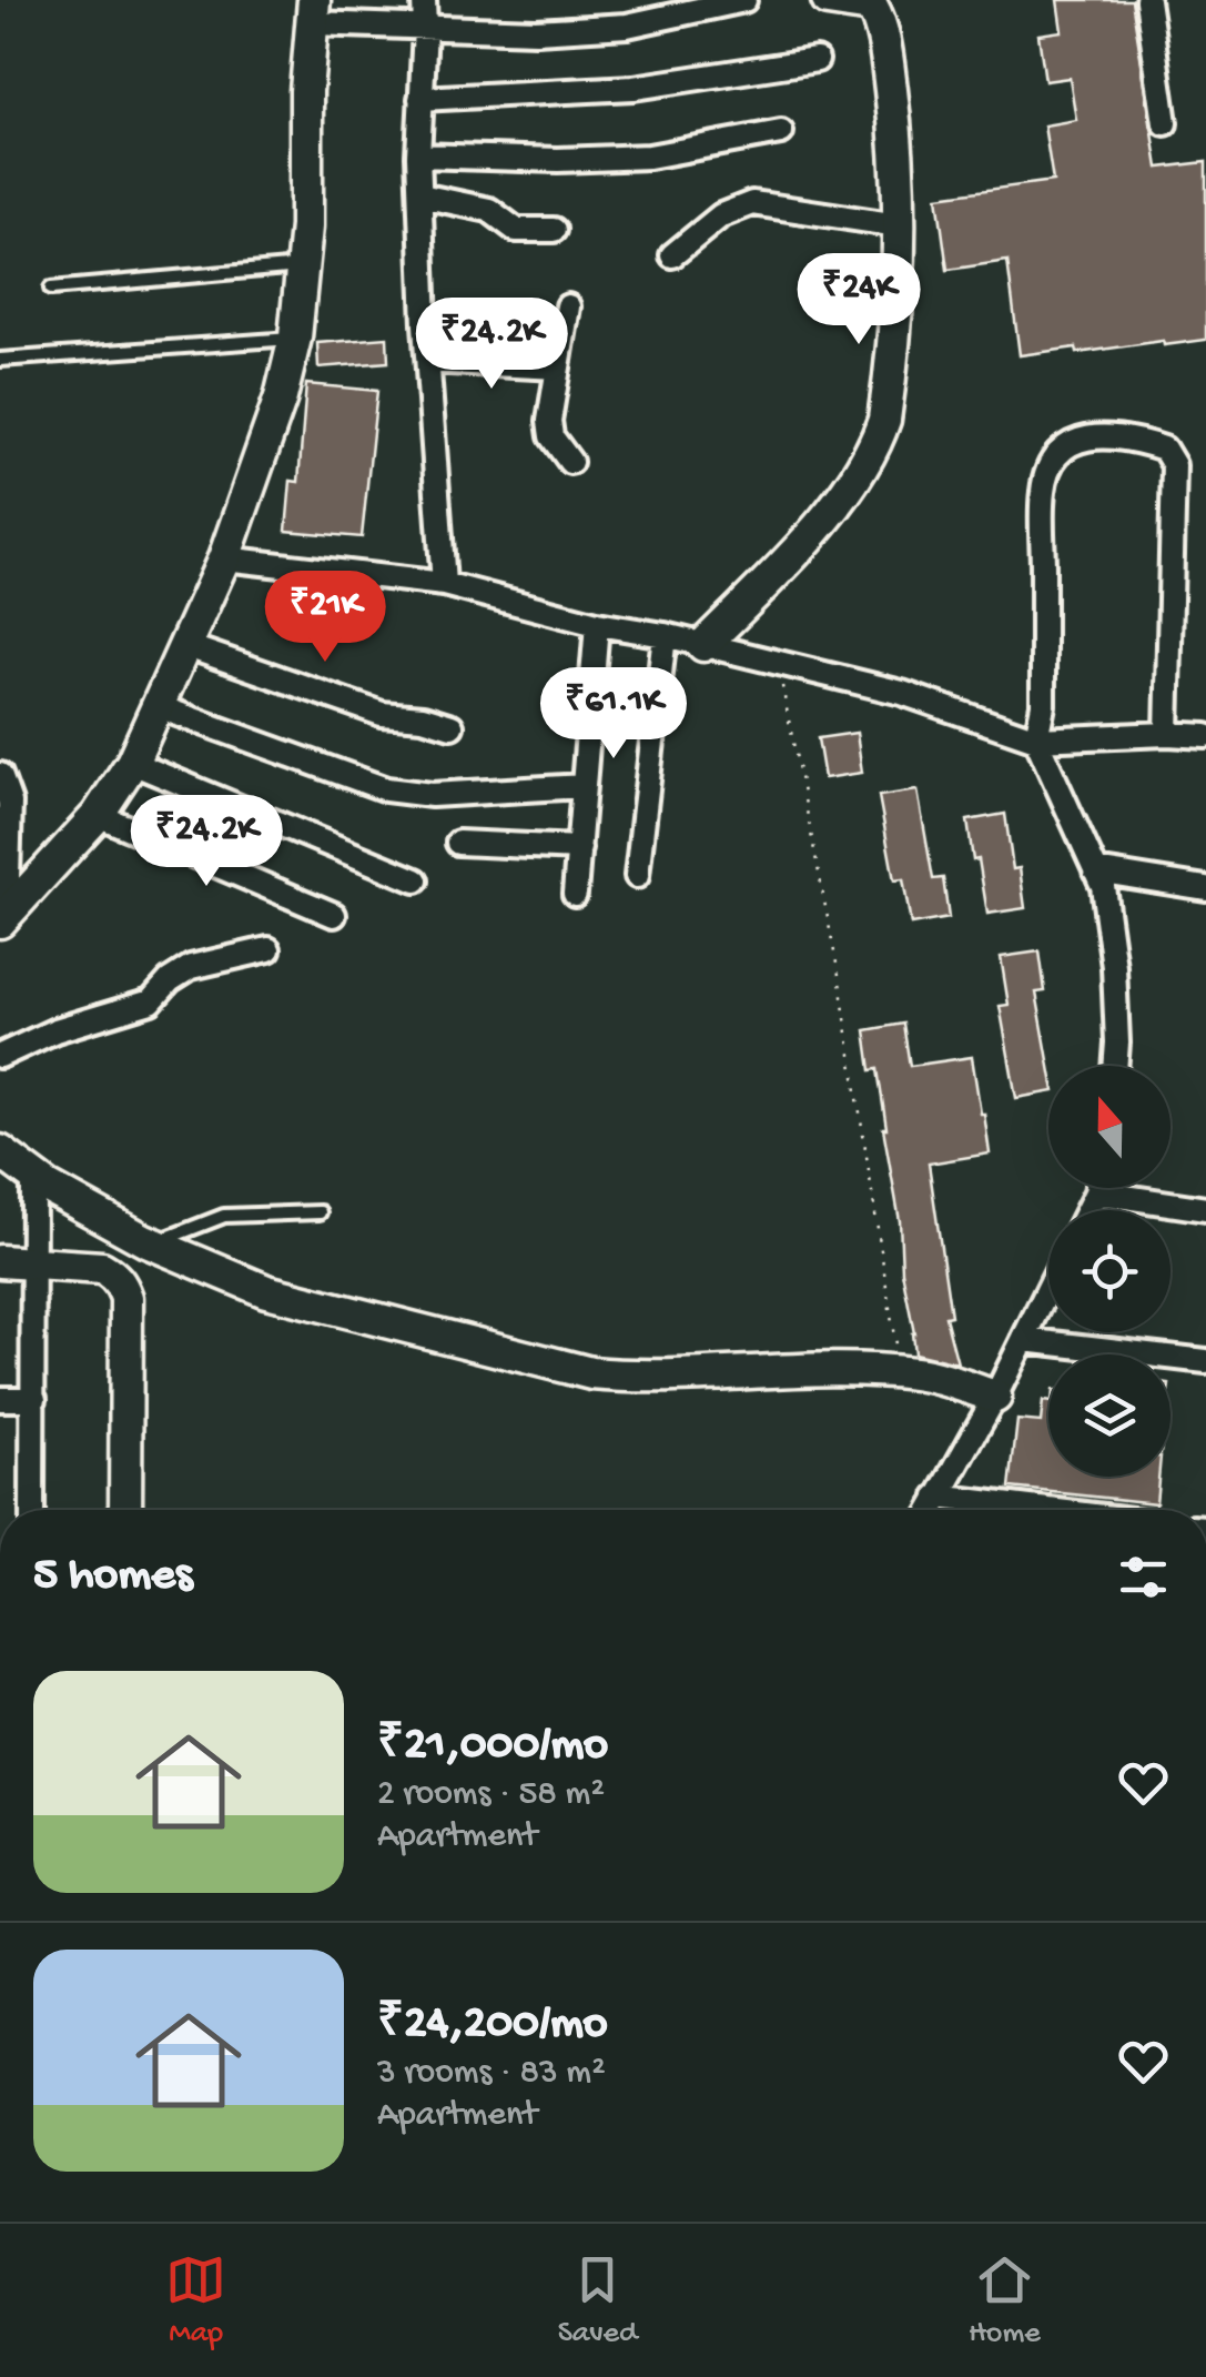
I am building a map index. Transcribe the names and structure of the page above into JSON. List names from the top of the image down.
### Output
{
  "north": "top",
  "page": {
    "price": [
      "₹24K",
      "₹24.2K",
      "₹21K",
      "₹61.1K",
      "₹24.2K"
    ],
    "heading": "5 homes",
    "list": [
      {
        "name": "₹21,000/mo",
        "note": "2 rooms · 58 m² · Apartment"
      },
      {
        "name": "₹24,200/mo",
        "note": "3 rooms · 83 m² · Apartment"
      }
    ],
    "tabs": ["Map", "Saved", "Home"]
  }
}
